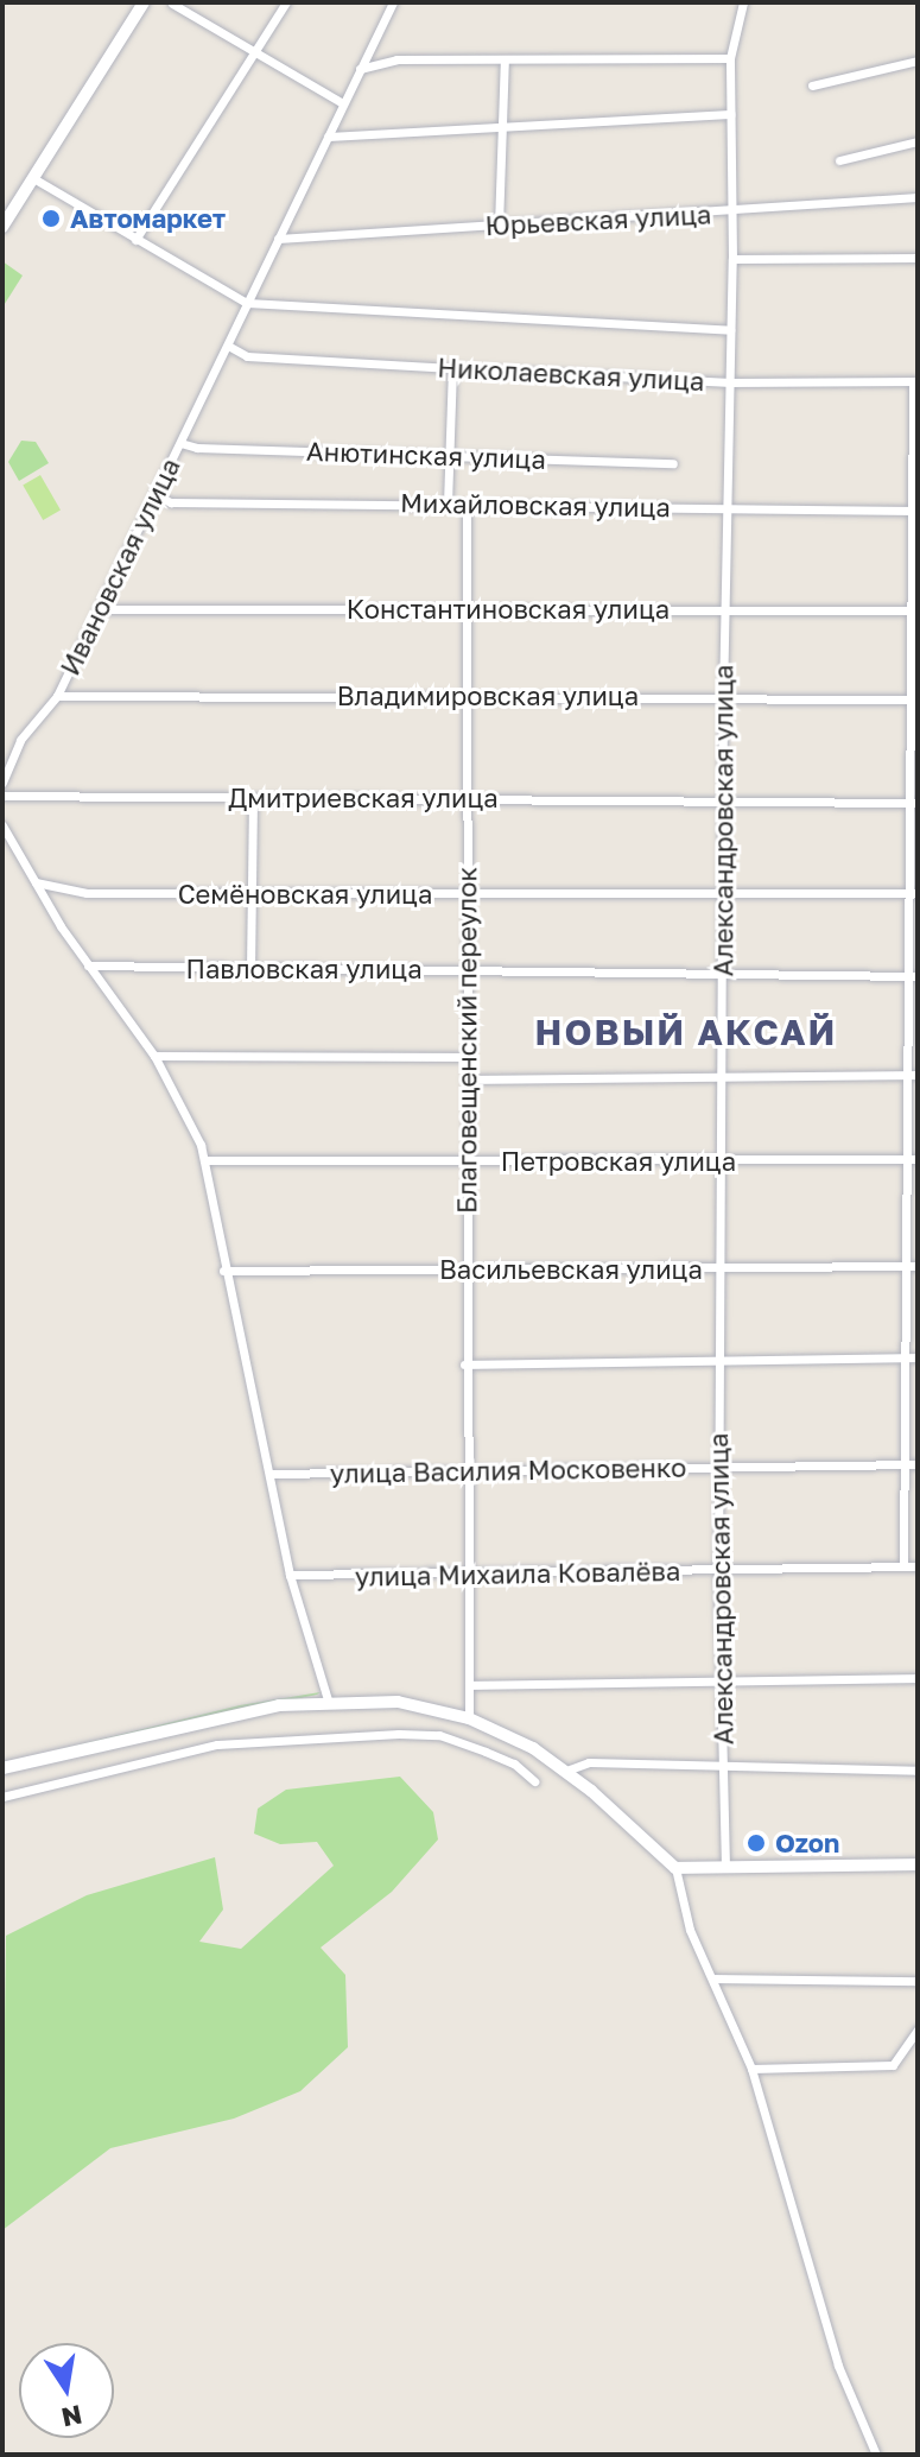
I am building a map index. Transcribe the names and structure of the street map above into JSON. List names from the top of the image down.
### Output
{
  "streets": {
    "street": [
      "Юрьевская улица",
      "Николаевская улица",
      "Анютинская улица",
      "Михайловская улица",
      "Ивановская улица",
      "Константиновская улица",
      "Владимировская улица",
      "Дмитриевская улица",
      "Александровская улица",
      "Семёновская улица",
      "Павловская улица",
      "Благовещенский переулок",
      "Петровская улица",
      "Васильевская улица",
      "улица Василия Московенко",
      "улица Михаила Ковалёва"
    ]
  },
  "crossings": [
    ["Юрьевская улица", "Ивановская улица"],
    ["Юрьевская улица", "Александровская улица"],
    ["Николаевская улица", "Ивановская улица"],
    ["Николаевская улица", "Александровская улица"],
    ["Анютинская улица", "Ивановская улица"],
    ["Михайловская улица", "Ивановская улица"],
    ["Михайловская улица", "Александровская улица"],
    ["Михайловская улица", "Благовещенский переулок"],
    ["Ивановская улица", "Константиновская улица"],
    ["Ивановская улица", "Владимировская улица"],
    ["Константиновская улица", "Александровская улица"],
    ["Константиновская улица", "Благовещенский переулок"],
    ["Владимировская улица", "Александровская улица"],
    ["Владимировская улица", "Благовещенский переулок"],
    ["Дмитриевская улица", "Александровская улица"],
    ["Дмитриевская улица", "Благовещенский переулок"],
    ["Александровская улица", "Семёновская улица"],
    ["Александровская улица", "Павловская улица"],
    ["Александровская улица", "Петровская улица"],
    ["Александровская улица", "Васильевская улица"],
    ["Александровская улица", "улица Василия Московенко"],
    ["Александровская улица", "улица Михаила Ковалёва"],
    ["Семёновская улица", "Благовещенский переулок"],
    ["Павловская улица", "Благовещенский переулок"],
    ["Благовещенский переулок", "Петровская улица"],
    ["Благовещенский переулок", "Васильевская улица"],
    ["Благовещенский переулок", "улица Василия Московенко"],
    ["Благовещенский переулок", "улица Михаила Ковалёва"]
  ],
  "districts": ["НОВЫЙ АКСАЙ"],
  "places": ["Автомаркет", "Ozon"],
  "north": "bottom"
}
